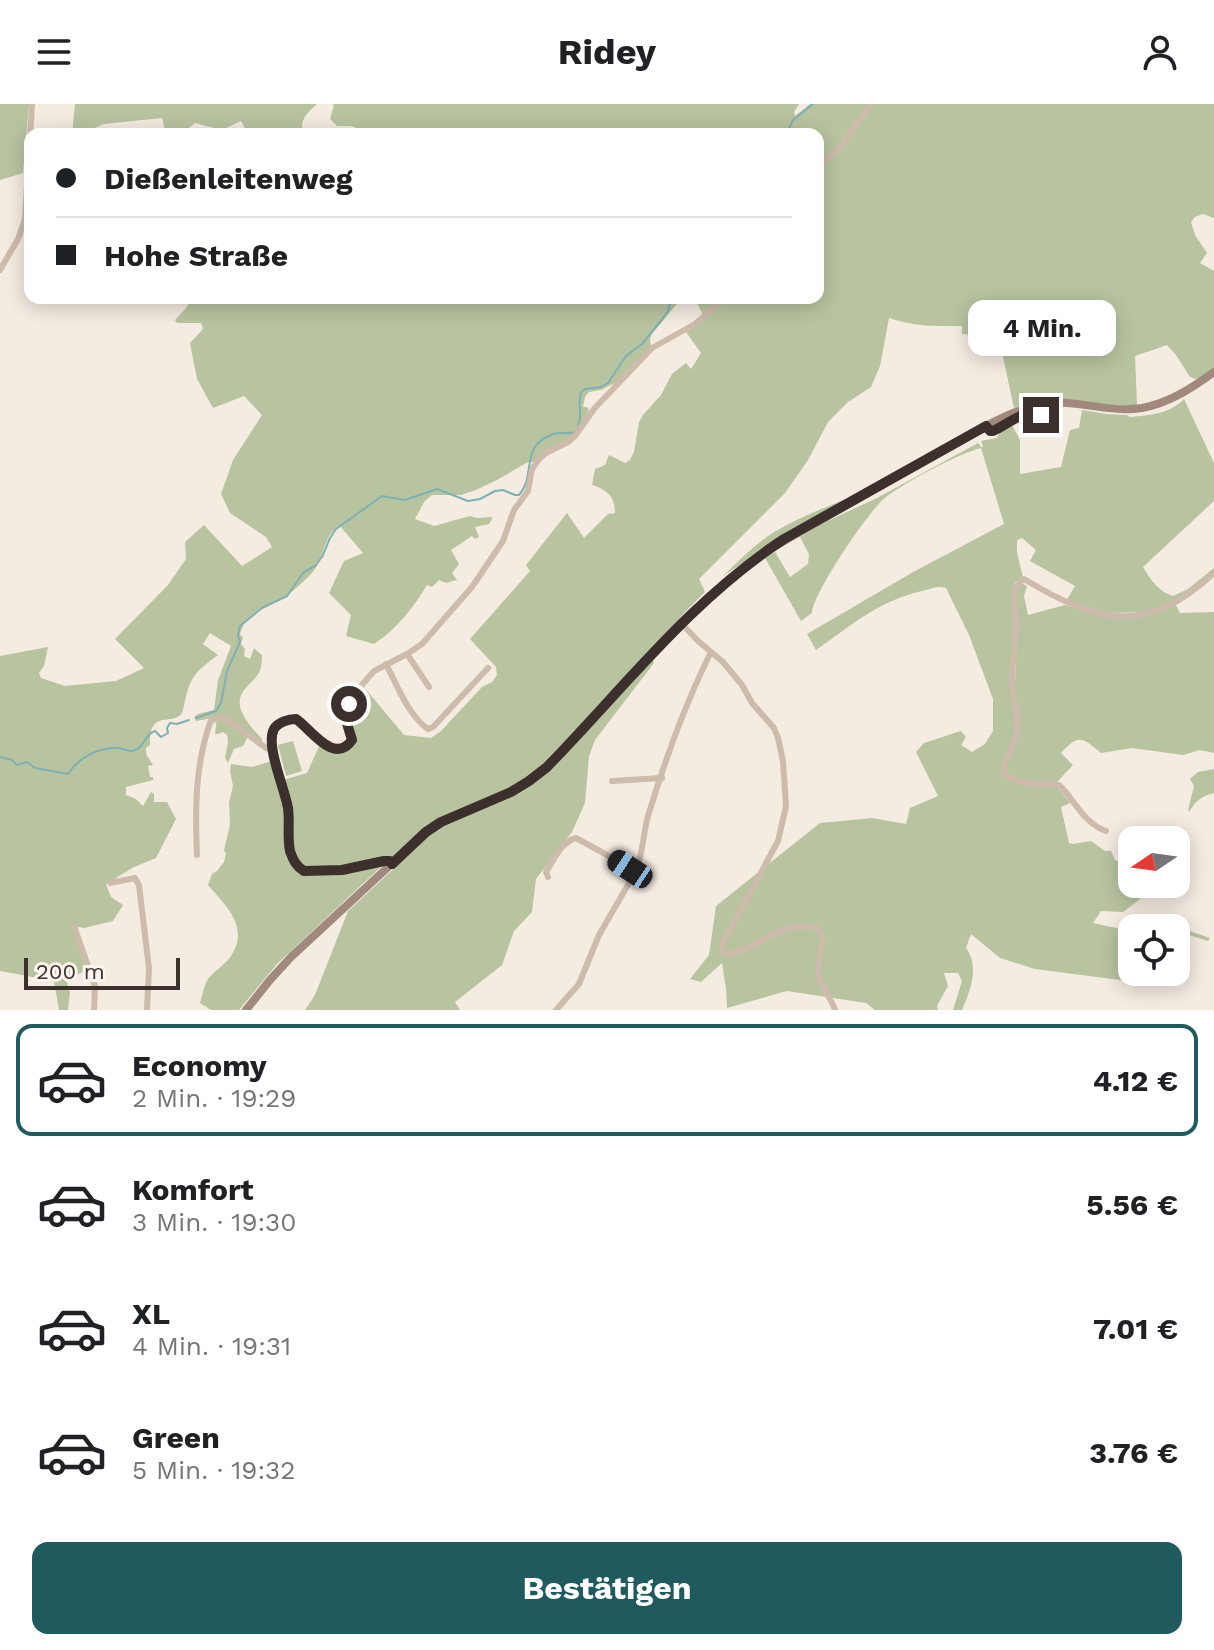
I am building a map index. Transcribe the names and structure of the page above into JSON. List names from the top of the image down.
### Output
{
  "scale_bar": "200 m",
  "north": "left",
  "page": {
    "header": "Ridey",
    "banner": ["Dießenleitenweg", "Hohe Straße"],
    "bubble": "4 Min.",
    "scale": "200 m",
    "list": [
      {
        "name": "Economy",
        "note": "2 Min. · 19:29",
        "value": "4.12 €"
      },
      {
        "name": "Komfort",
        "note": "3 Min. · 19:30",
        "value": "5.56 €"
      },
      {
        "name": "XL",
        "note": "4 Min. · 19:31",
        "value": "7.01 €"
      },
      {
        "name": "Green",
        "note": "5 Min. · 19:32",
        "value": "3.76 €"
      }
    ],
    "buttons": "Bestätigen"
  }
}
